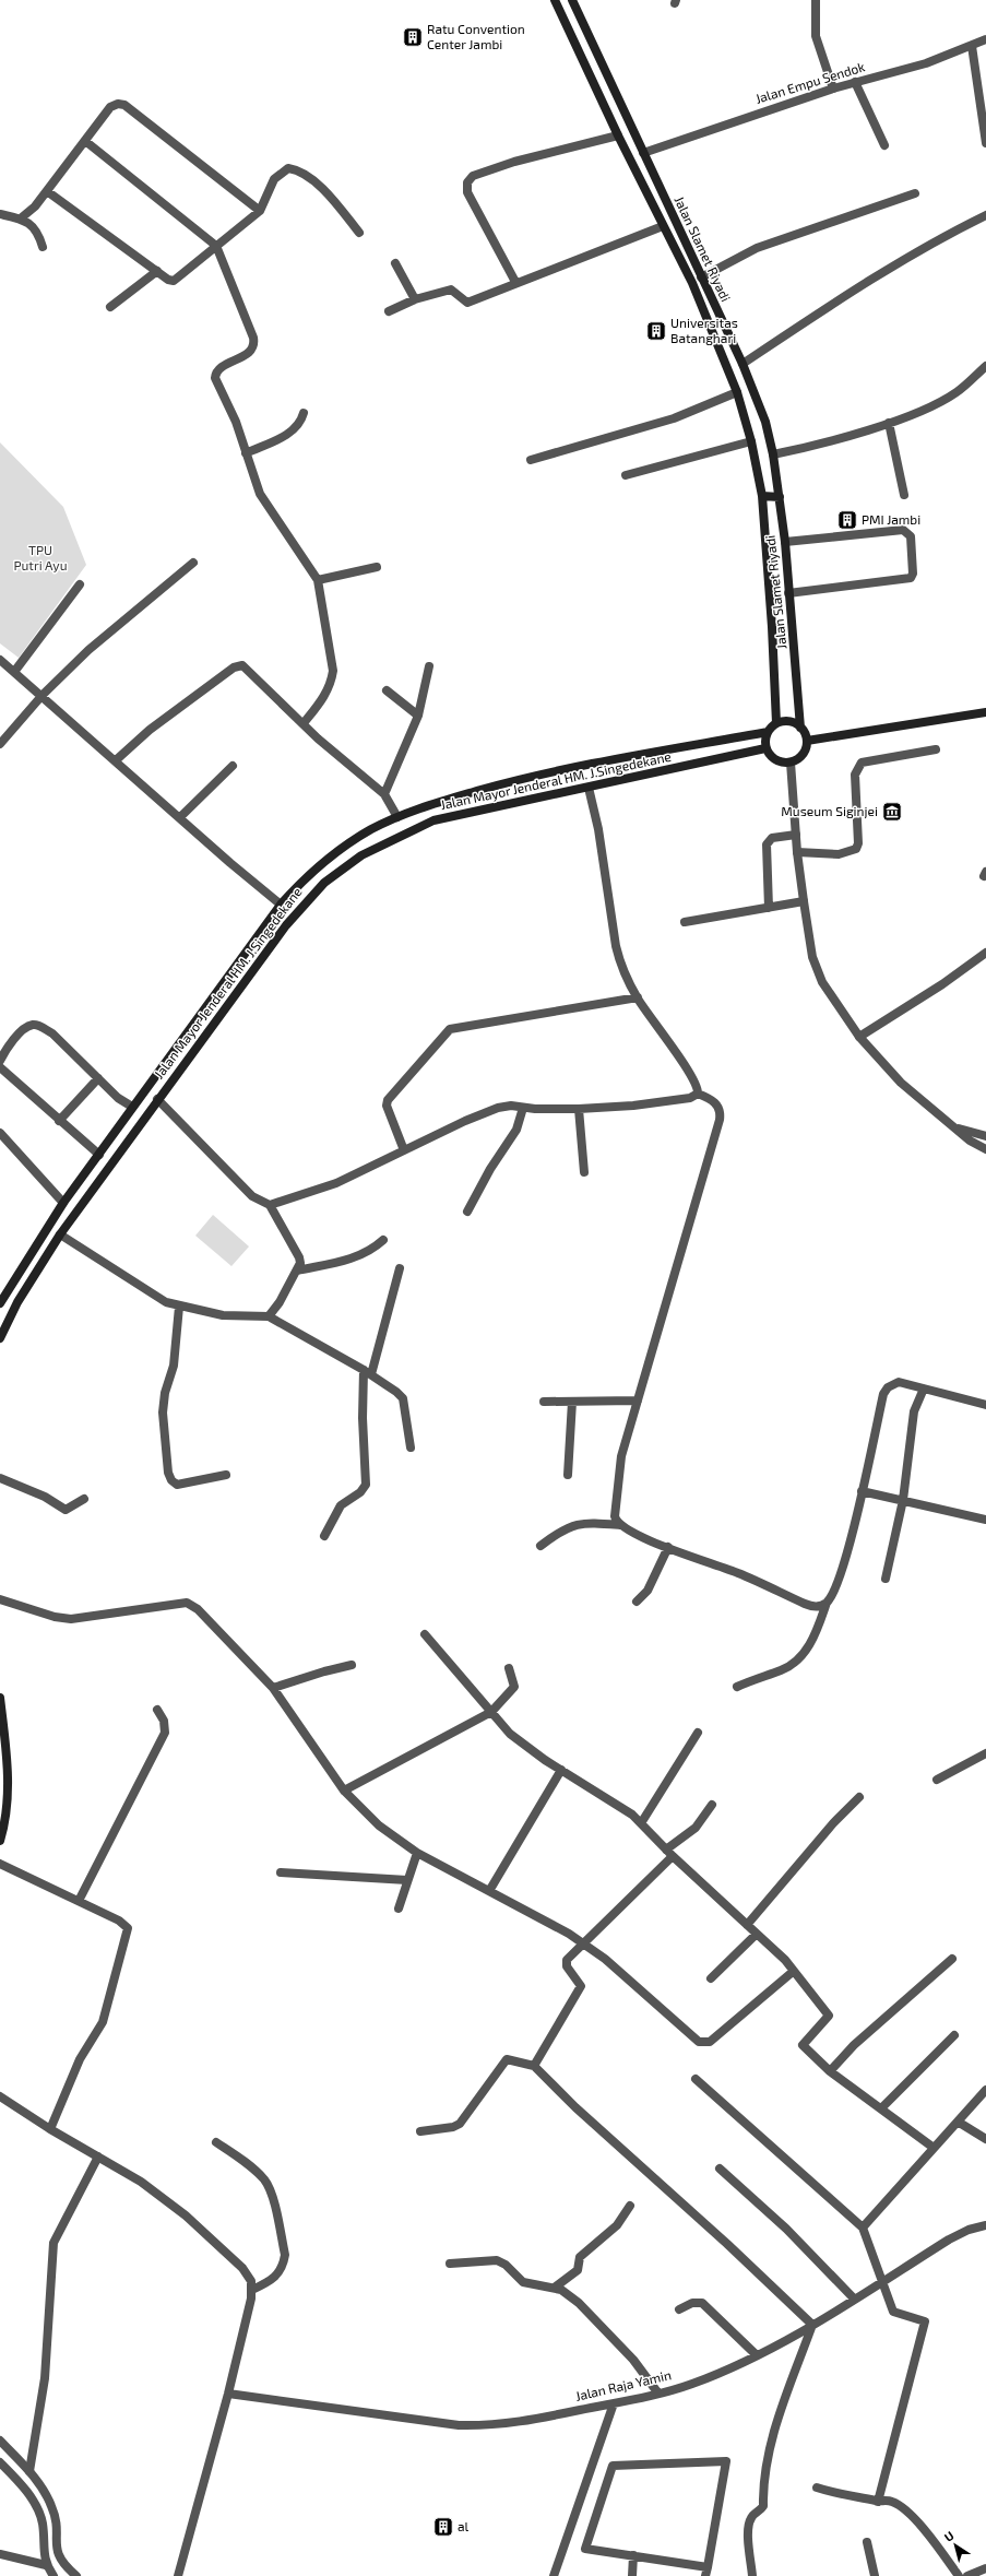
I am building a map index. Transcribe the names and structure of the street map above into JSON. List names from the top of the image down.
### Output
{
  "streets": {
    "main road": ["Jalan Slamet Riyadi", "Jalan Mayor Jenderal HM. J.Singedekane"],
    "street": ["Jalan Empu Sendok", "Jalan Raja Yamin"]
  },
  "crossings": [
    ["Jalan Empu Sendok", "Jalan Slamet Riyadi"],
    ["Jalan Slamet Riyadi", "Jalan Mayor Jenderal HM. J.Singedekane"]
  ],
  "parks": ["TPU Putri Ayu"],
  "places": {
    "building": [
      "Ratu Convention Center Jambi",
      "Universitas Batanghari",
      "PMI Jambi",
      "al"
    ],
    "museum": ["Museum Siginjei"]
  },
  "north": "top left"
}
